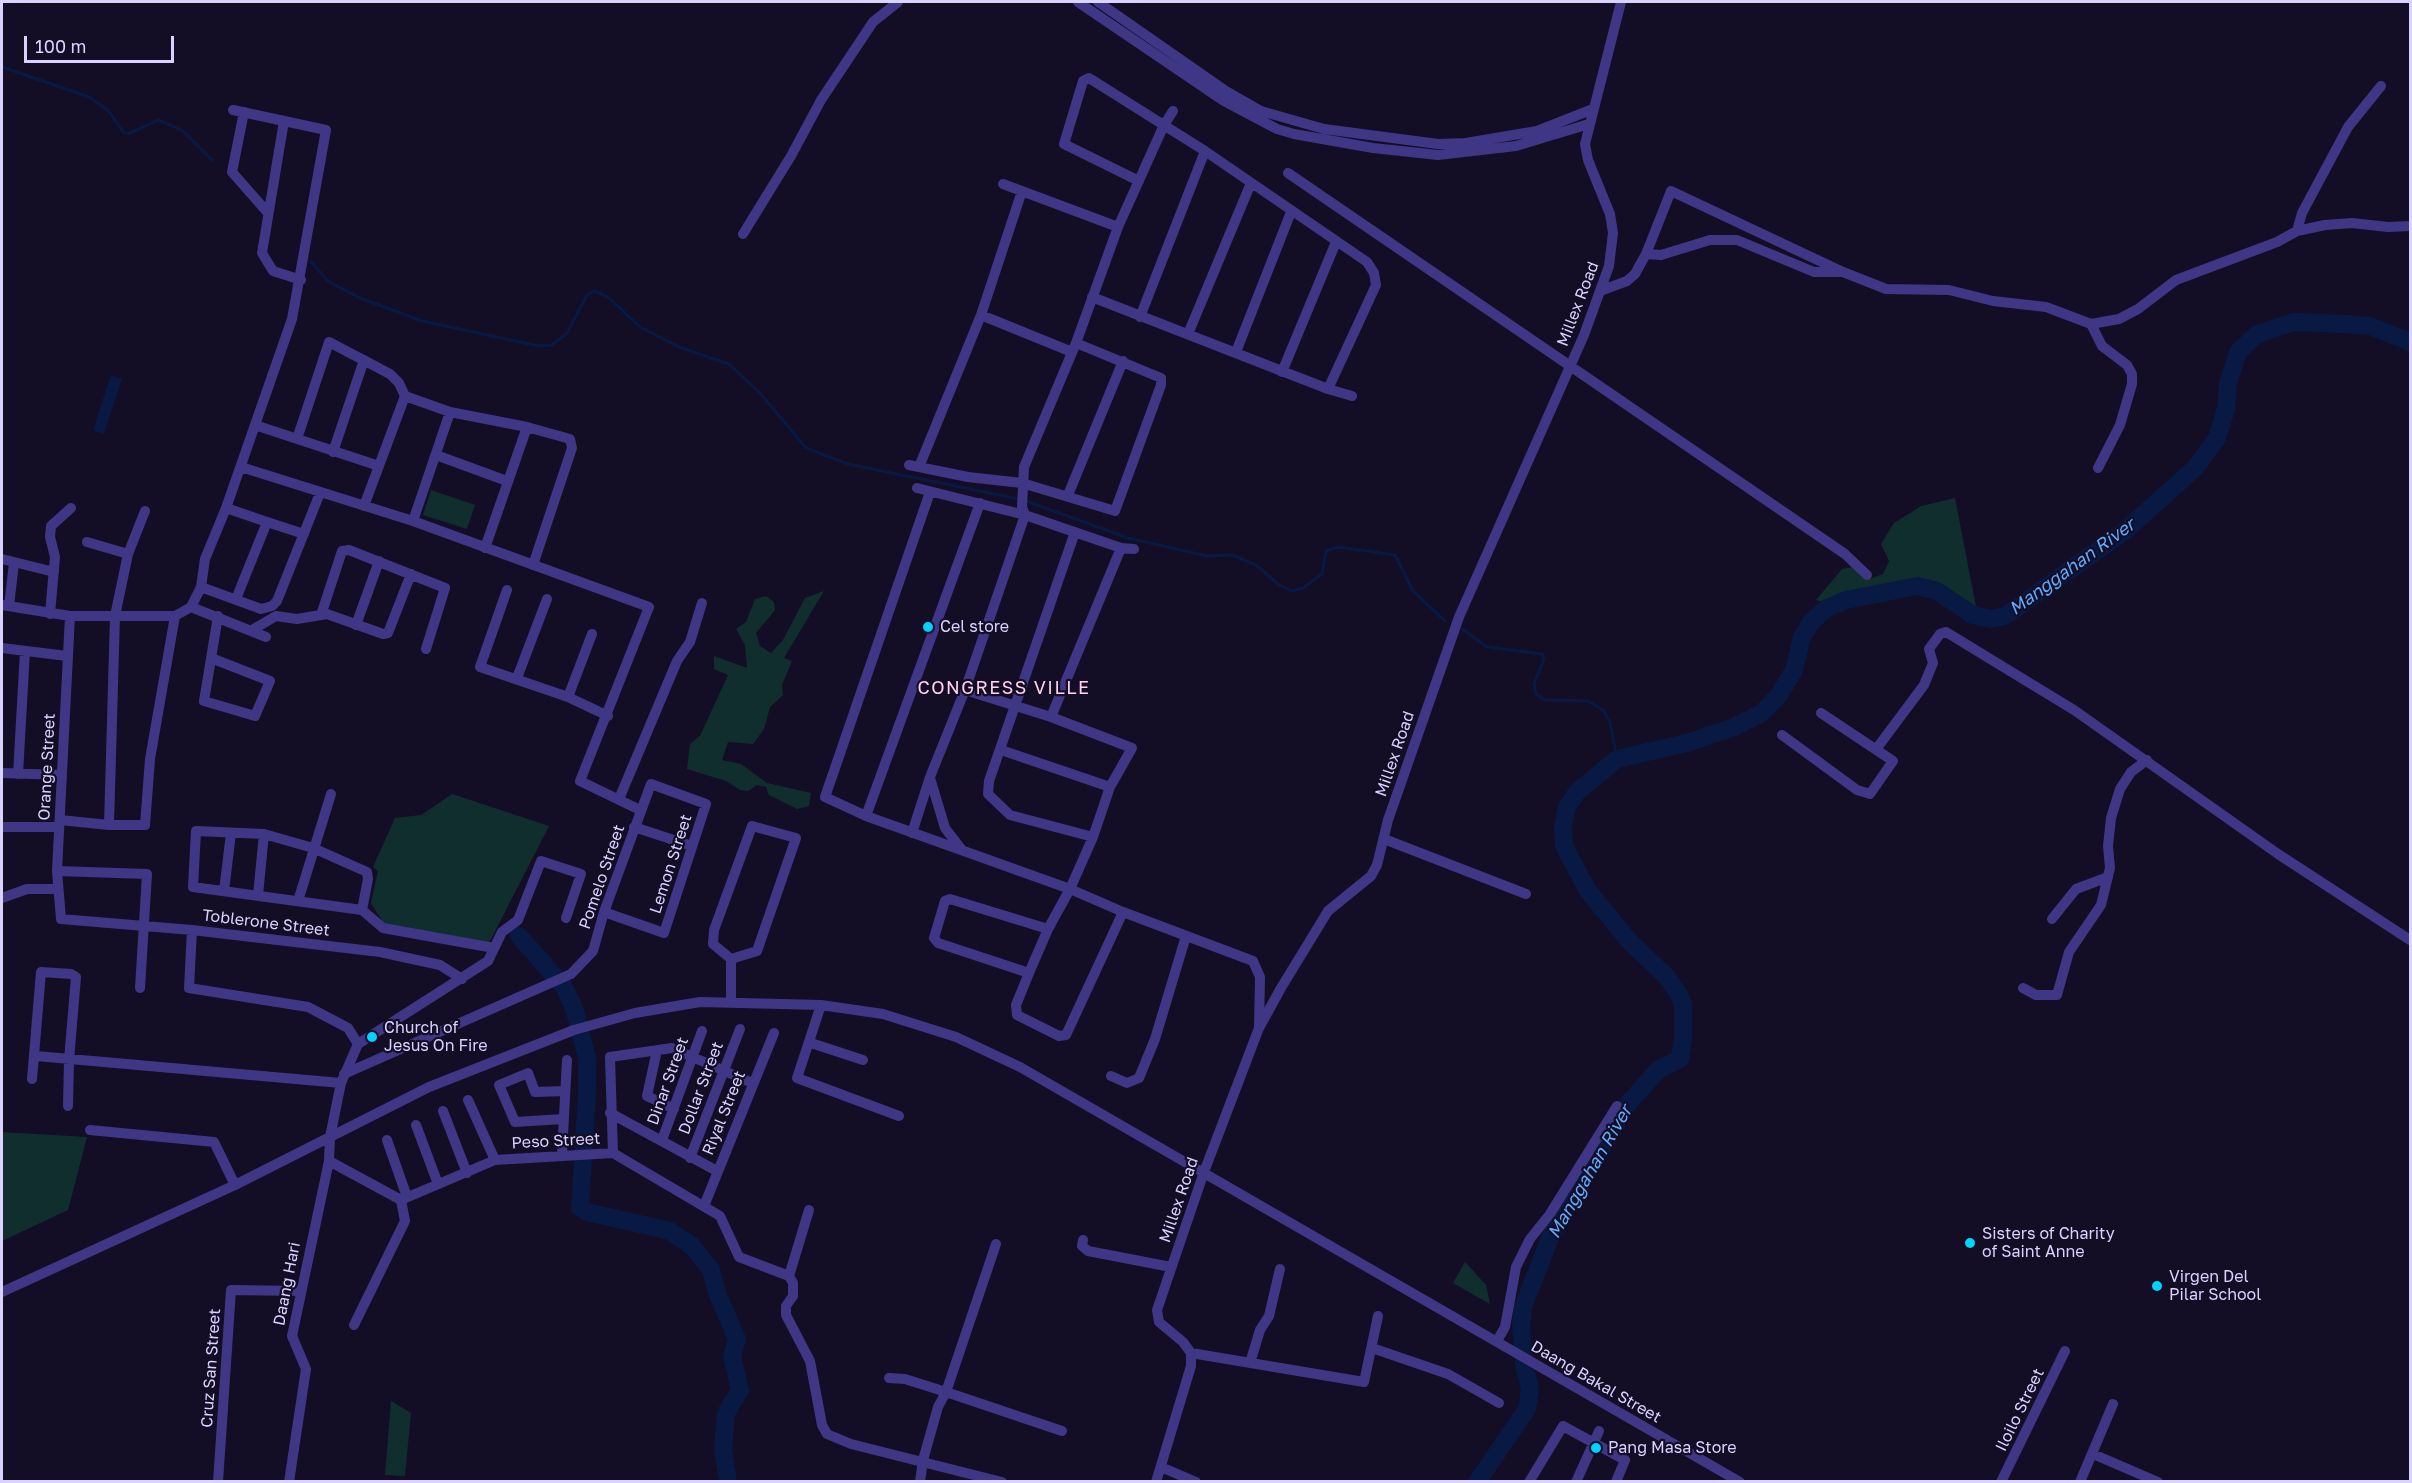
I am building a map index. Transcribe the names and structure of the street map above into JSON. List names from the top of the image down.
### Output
{
  "streets": {
    "street": [
      "Millex Road",
      "Orange Street",
      "Lemon Street",
      "Pomelo Street",
      "Toblerone Street",
      "Dinar Street",
      "Dollar Street",
      "Riyal Street",
      "Peso Street",
      "Daang Hari",
      "Cruz San Street",
      "Daang Bakal Street",
      "Iloilo Street"
    ]
  },
  "crossings": [
    ["Millex Road", "Daang Bakal Street"],
    ["Orange Street", "Toblerone Street"],
    ["Lemon Street", "Pomelo Street"],
    ["Pomelo Street", "Daang Hari"],
    ["Daang Hari", "Cruz San Street"],
    ["Daang Hari", "Daang Bakal Street"]
  ],
  "districts": ["CONGRESS VILLE"],
  "water": ["Manggahan River"],
  "places": [
    "Cel store",
    "Church of Jesus On Fire",
    "Sisters of Charity of Saint Anne",
    "Virgen Del Pilar School",
    "Pang Masa Store"
  ],
  "scale_bar": "100 m"
}
